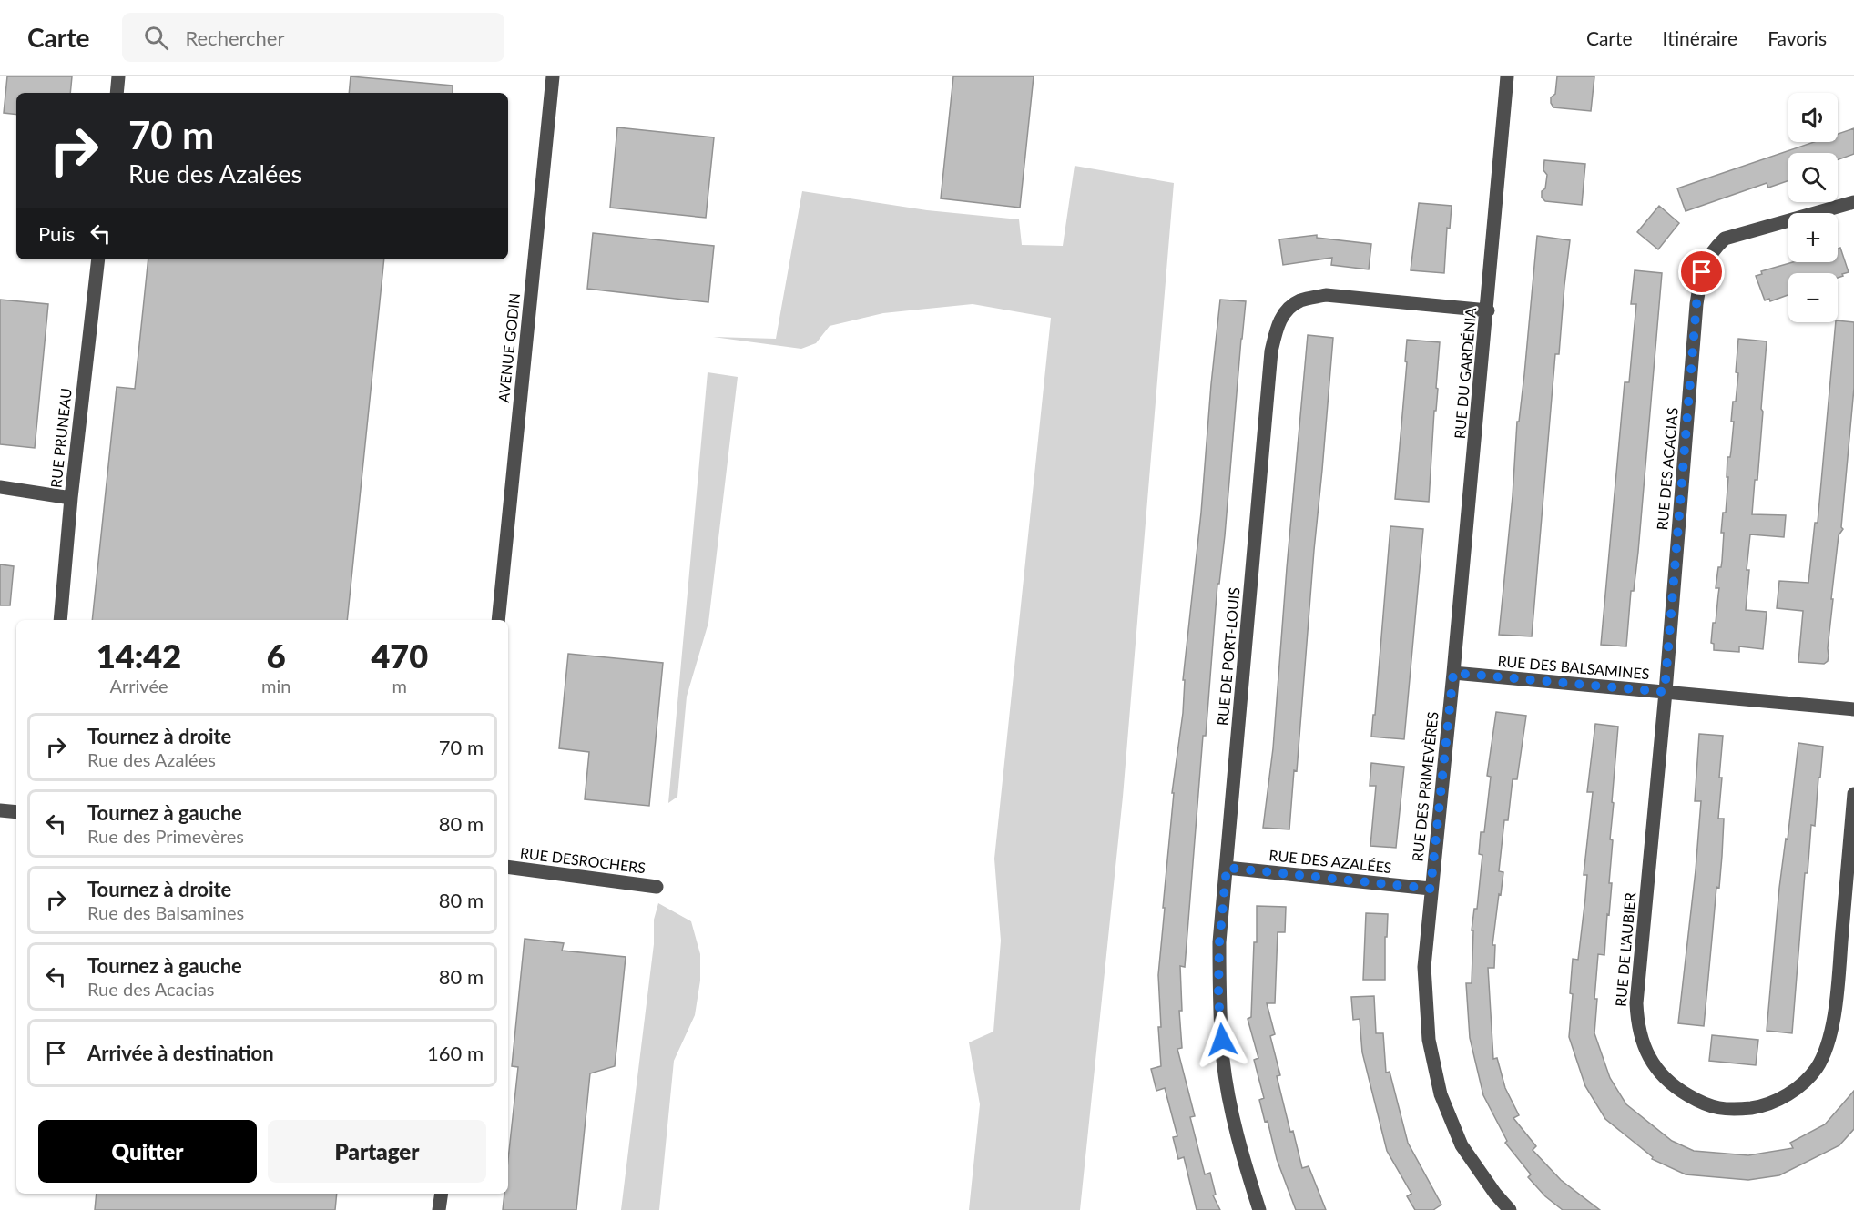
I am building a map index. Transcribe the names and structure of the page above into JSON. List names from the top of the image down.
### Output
{
  "streets": {
    "street": [
      "AVENUE GODIN",
      "RUE DU GARDÉNIA",
      "RUE PRUNEAU",
      "RUE DES ACACIAS",
      "RUE DE PORT-LOUIS",
      "RUE DES BALSAMINES",
      "RUE DES PRIMEVÈRES",
      "RUE DESROCHERS",
      "RUE DES AZALÉES",
      "RUE DE L'AUBIER"
    ]
  },
  "crossings": [
    ["RUE DU GARDÉNIA", "RUE DE PORT-LOUIS"],
    ["RUE DU GARDÉNIA", "RUE DES BALSAMINES"],
    ["RUE DU GARDÉNIA", "RUE DES PRIMEVÈRES"],
    ["RUE DES ACACIAS", "RUE DES BALSAMINES"],
    ["RUE DES ACACIAS", "RUE DE L'AUBIER"],
    ["RUE DE PORT-LOUIS", "RUE DES AZALÉES"],
    ["RUE DES BALSAMINES", "RUE DES PRIMEVÈRES"],
    ["RUE DES BALSAMINES", "RUE DE L'AUBIER"],
    ["RUE DES PRIMEVÈRES", "RUE DES AZALÉES"]
  ],
  "page": {
    "header": "Carte",
    "search": "Rechercher",
    "nav": ["Carte", "Itinéraire", "Favoris"],
    "map_buttons": ["+", "−"],
    "turn": ["70 m", "Rue des Azalées"],
    "then": "Puis",
    "eta": [
      "14:42",
      "Arrivée",
      "6",
      "min",
      "470",
      "m"
    ],
    "list": [
      {
        "name": "Tournez à droite",
        "note": "Rue des Azalées",
        "value": "70 m"
      },
      {
        "name": "Tournez à gauche",
        "note": "Rue des Primevères",
        "value": "80 m"
      },
      {
        "name": "Tournez à droite",
        "note": "Rue des Balsamines",
        "value": "80 m"
      },
      {
        "name": "Tournez à gauche",
        "note": "Rue des Acacias",
        "value": "80 m"
      },
      {
        "name": "Arrivée à destination",
        "value": "160 m"
      }
    ],
    "buttons": ["Quitter", "Partager"]
  }
}
